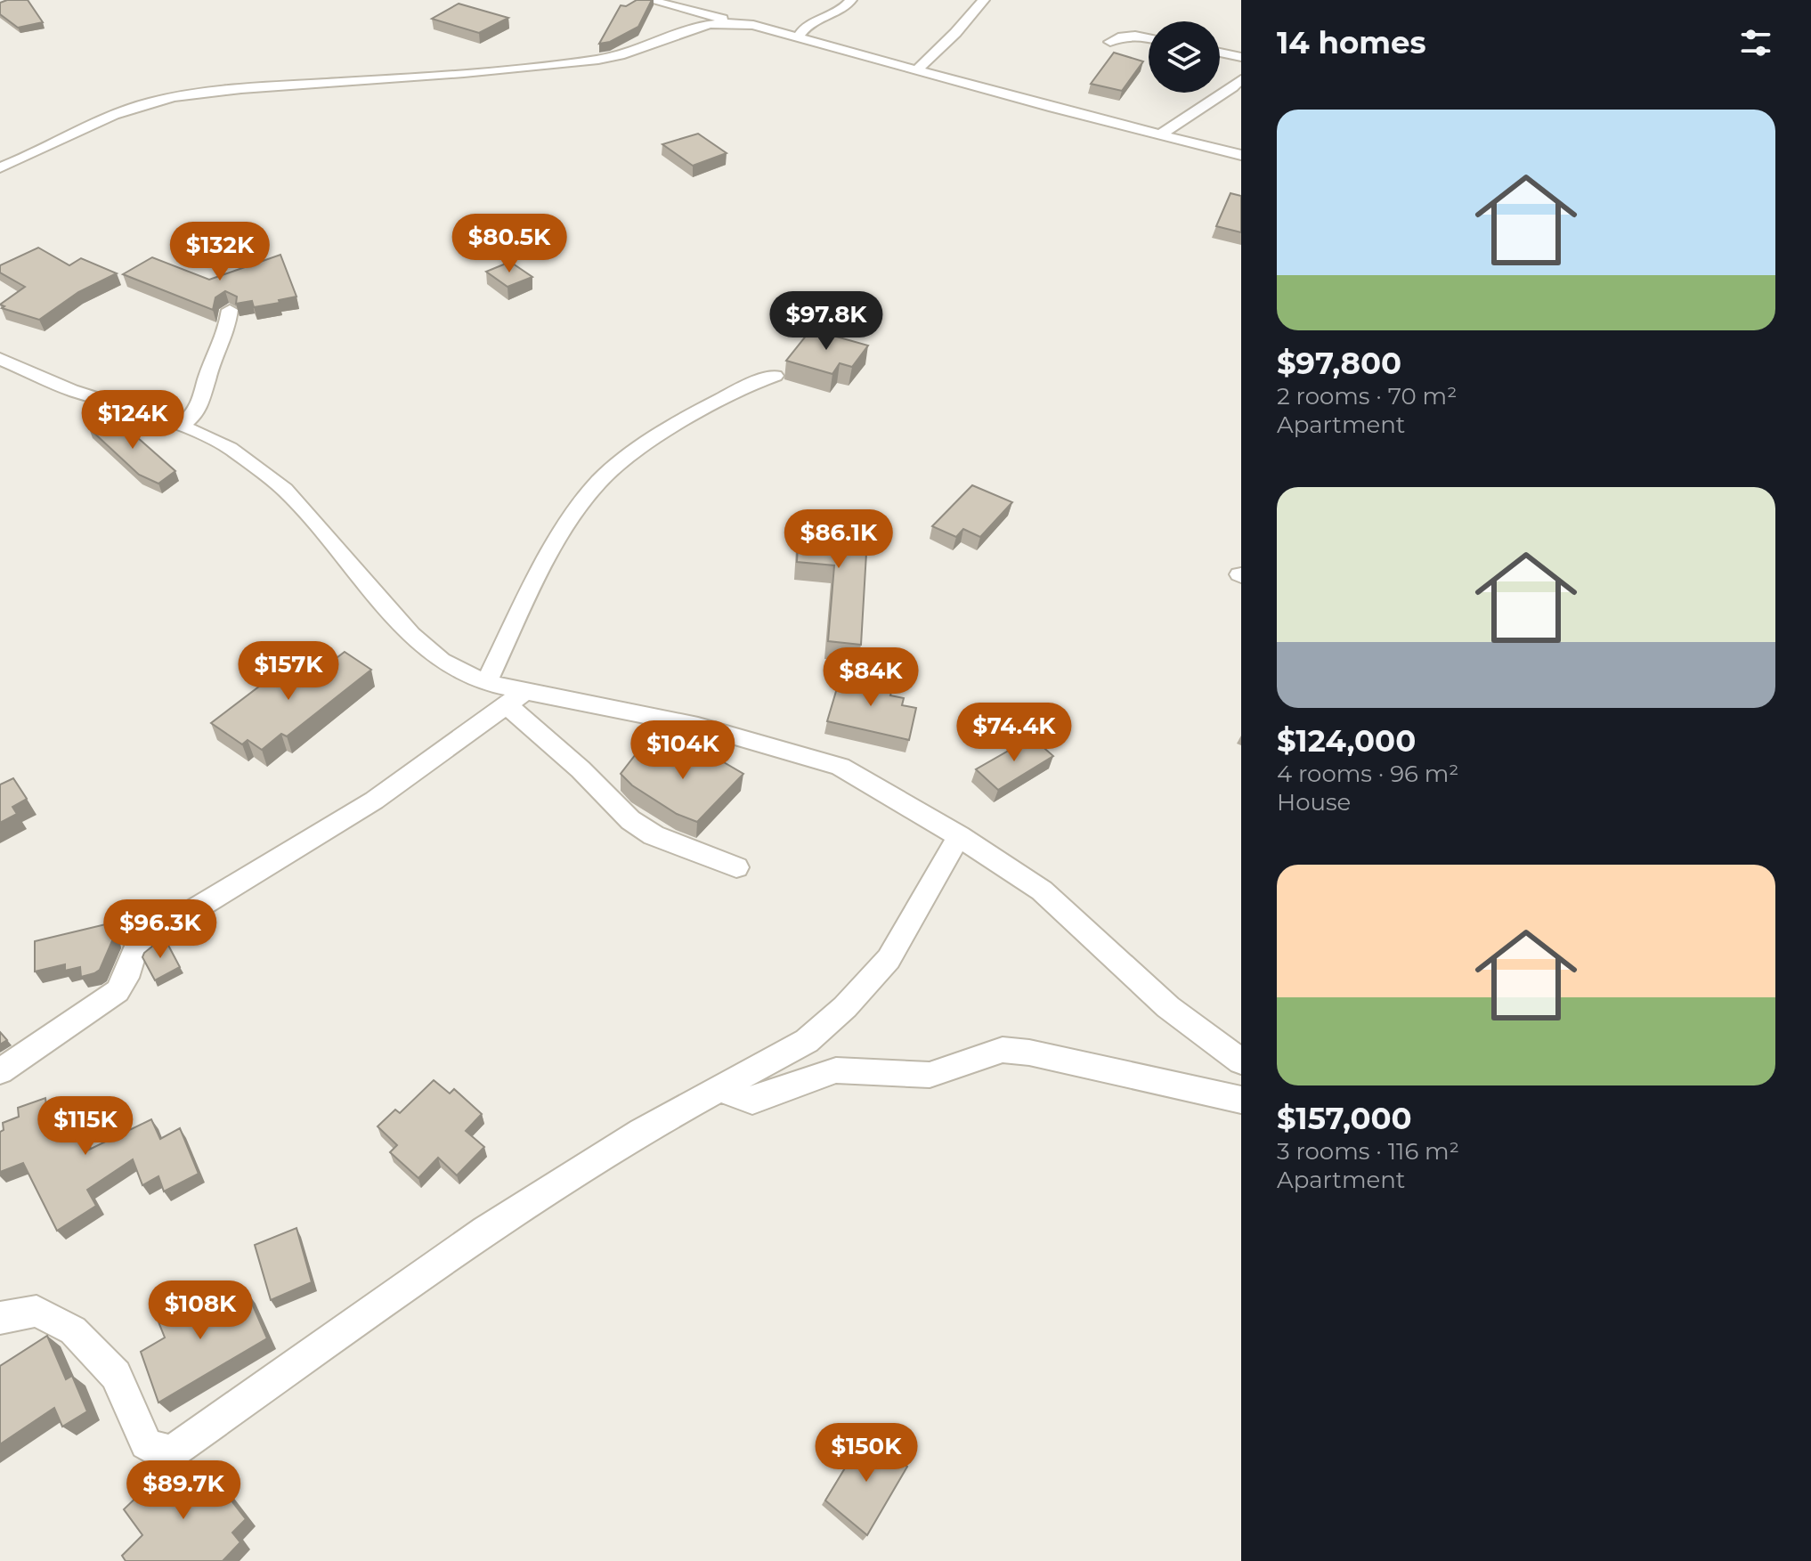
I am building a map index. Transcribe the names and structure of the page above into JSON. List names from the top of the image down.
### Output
{
  "page": {
    "heading": "14 homes",
    "list": [
      {
        "name": "$97,800",
        "note": "2 rooms · 70 m² · Apartment"
      },
      {
        "name": "$124,000",
        "note": "4 rooms · 96 m² · House"
      },
      {
        "name": "$157,000",
        "note": "3 rooms · 116 m² · Apartment"
      }
    ],
    "price": [
      "$80.5K",
      "$132K",
      "$97.8K",
      "$124K",
      "$86.1K",
      "$157K",
      "$84K",
      "$74.4K",
      "$104K",
      "$96.3K",
      "$115K",
      "$108K",
      "$150K",
      "$89.7K"
    ]
  }
}
